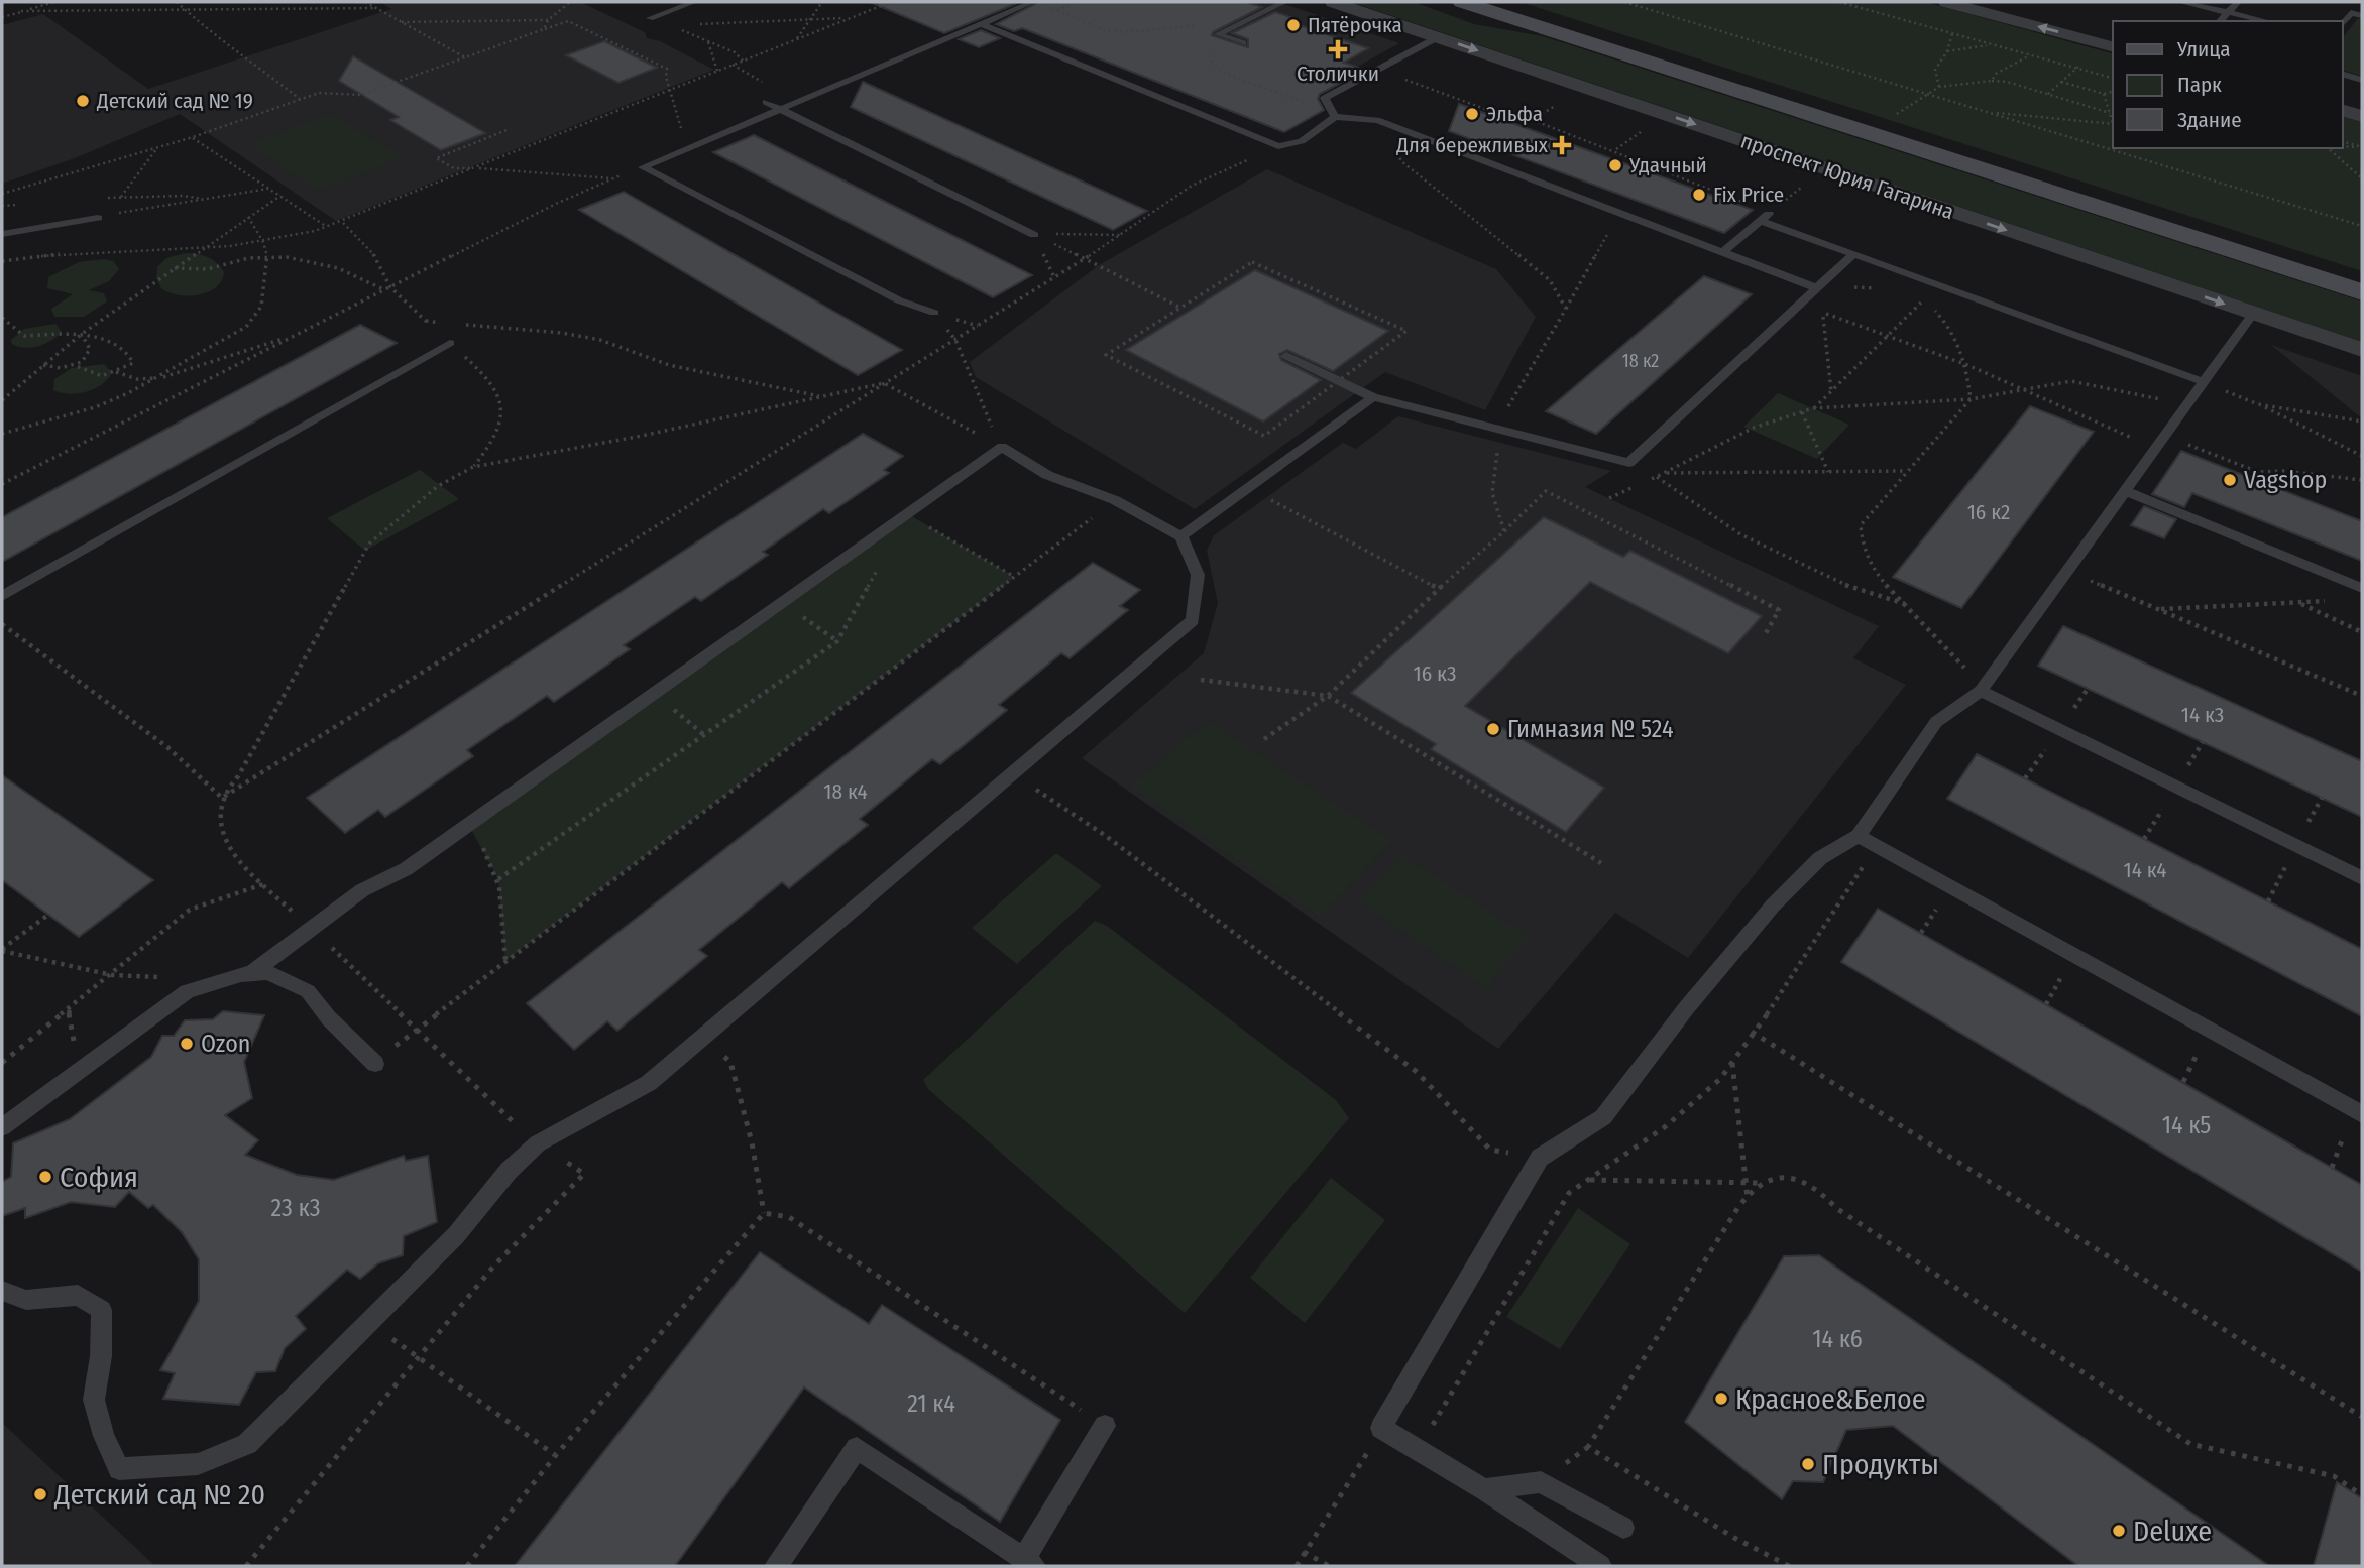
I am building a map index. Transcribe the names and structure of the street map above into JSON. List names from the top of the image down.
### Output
{
  "streets": {
    "main road": ["проспект Юрия Гагарина"]
  },
  "one_way": ["проспект Юрия Гагарина"],
  "places": {
    "other": [
      "Пятёрочка",
      "Детский сад № 19",
      "Эльфа",
      "Удачный",
      "Fix Price",
      "Vagshop",
      "Гимназия № 524",
      "Ozon",
      "София",
      "Красное&Белое",
      "Продукты",
      "Детский сад № 20",
      "Deluxe"
    ],
    "health": ["Столички", "Для бережливых"]
  },
  "house_numbers": [
    "18 к2",
    "16 к2",
    "16 к3",
    "14 к3",
    "18 к4",
    "14 к4",
    "14 к5",
    "23 к3",
    "14 к6",
    "21 к4"
  ],
  "legend": ["Улица", "Парк", "Здание"]
}
